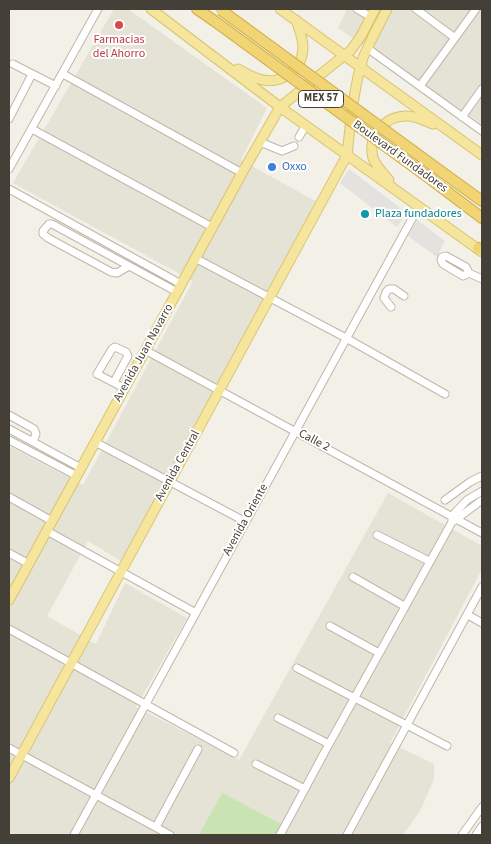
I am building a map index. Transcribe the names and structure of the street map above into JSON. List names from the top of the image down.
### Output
{
  "streets": {
    "highway": ["MEX 57", "Boulevard Fundadores"],
    "main road": ["Avenida Juan Navarro", "Avenida Central"],
    "street": ["Calle 2", "Avenida Oriente"]
  },
  "crossings": [
    ["Avenida Juan Navarro", "Calle 2"],
    ["Calle 2", "Avenida Central"],
    ["Calle 2", "Avenida Oriente"]
  ],
  "places": ["Farmacias del Ahorro", "Oxxo", "Plaza fundadores"]
}
